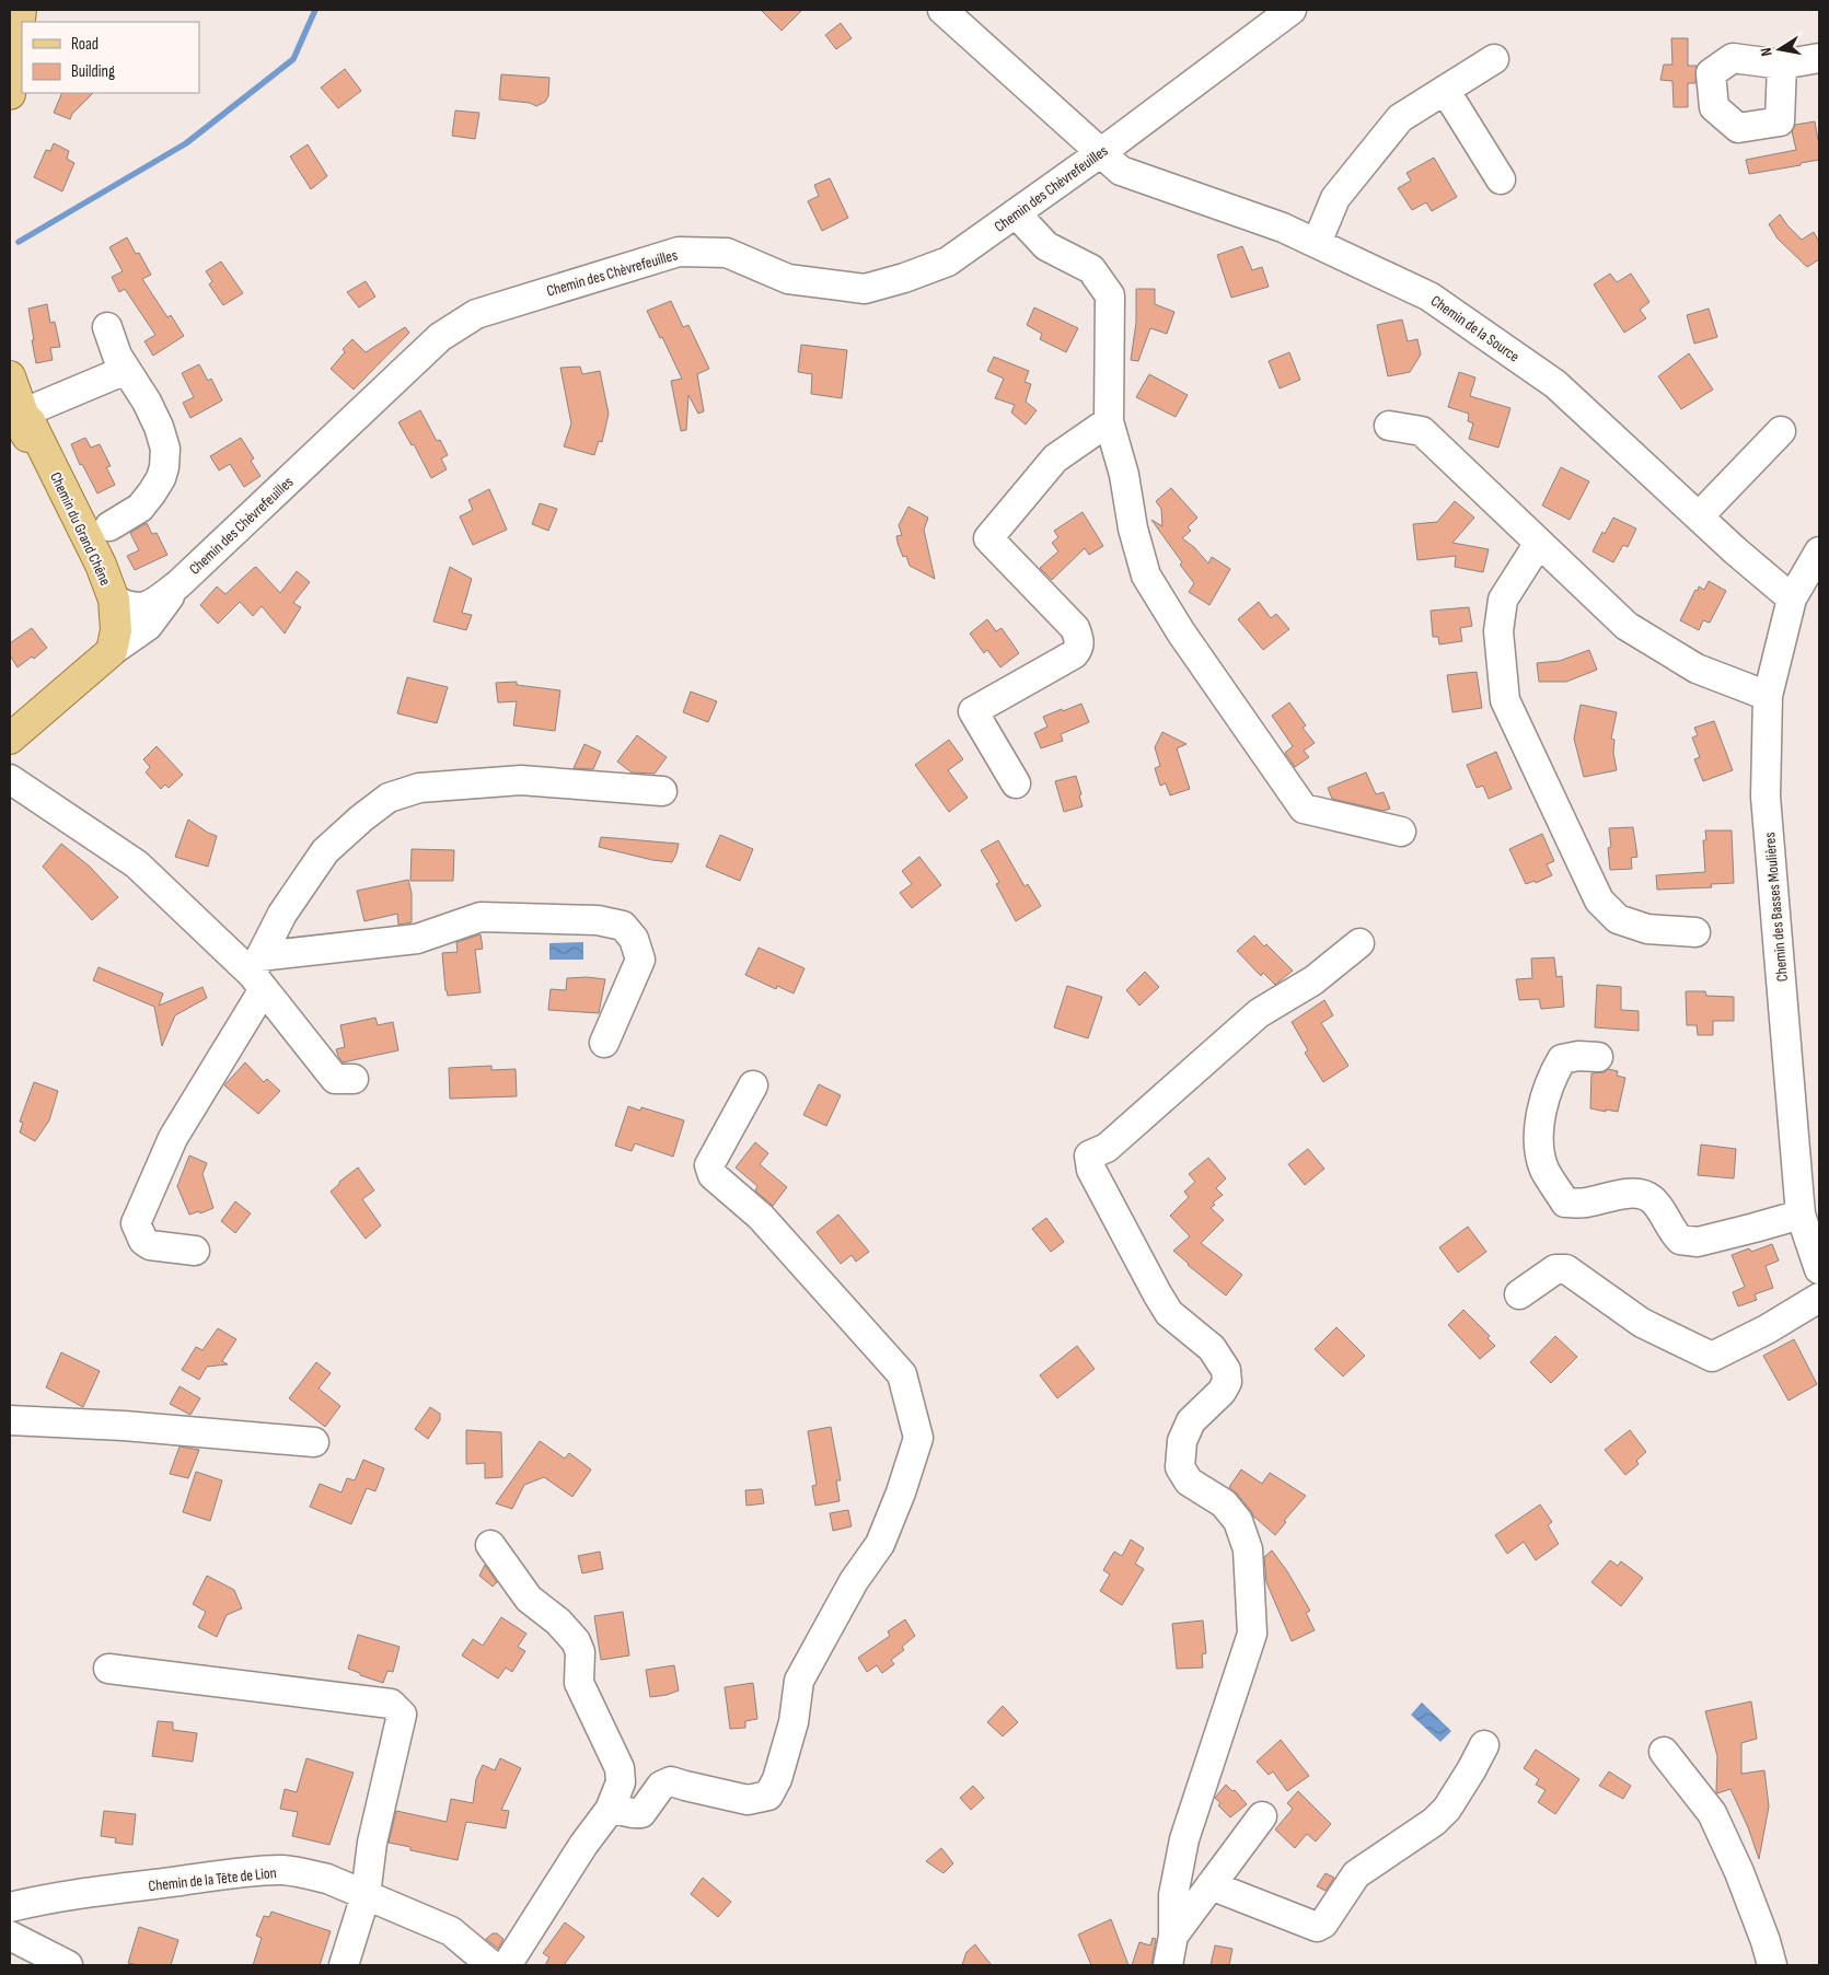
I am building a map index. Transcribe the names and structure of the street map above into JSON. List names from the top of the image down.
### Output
{
  "streets": {
    "main road": ["Chemin du Grand Chêne"],
    "street": [
      "Chemin des Chèvrefeuilles",
      "Chemin de la Source",
      "Chemin des Basses Moulières",
      "Chemin de la Tête de Lion"
    ]
  },
  "crossings": [
    ["Chemin des Chèvrefeuilles", "Chemin de la Source"],
    ["Chemin des Chèvrefeuilles", "Chemin du Grand Chêne"],
    ["Chemin de la Source", "Chemin des Basses Moulières"]
  ],
  "legend": ["Road", "Building"],
  "north": "left"
}
